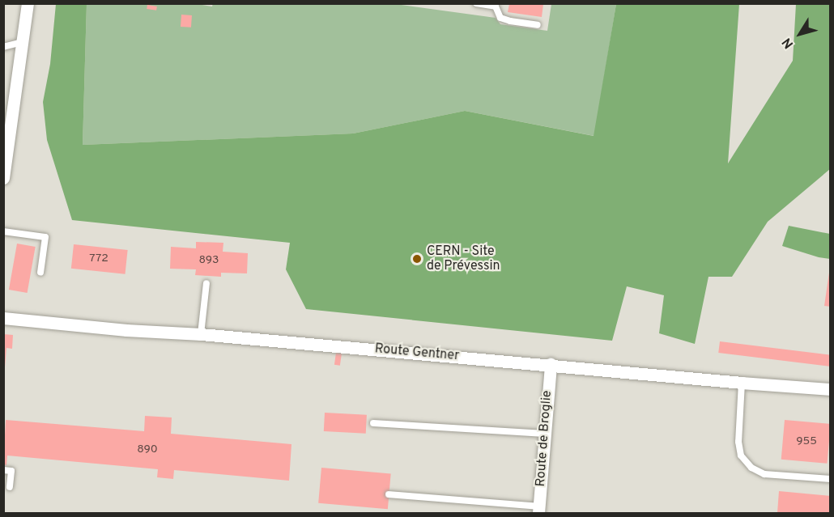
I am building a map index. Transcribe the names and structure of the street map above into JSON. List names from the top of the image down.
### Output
{
  "streets": {
    "street": ["Route Gentner", "Route de Broglie"]
  },
  "crossings": [
    ["Route Gentner", "Route de Broglie"]
  ],
  "places": ["CERN - Site de Prévessin"],
  "house_numbers": [
    "772",
    "893",
    "955",
    "890"
  ],
  "north": "bottom left"
}
